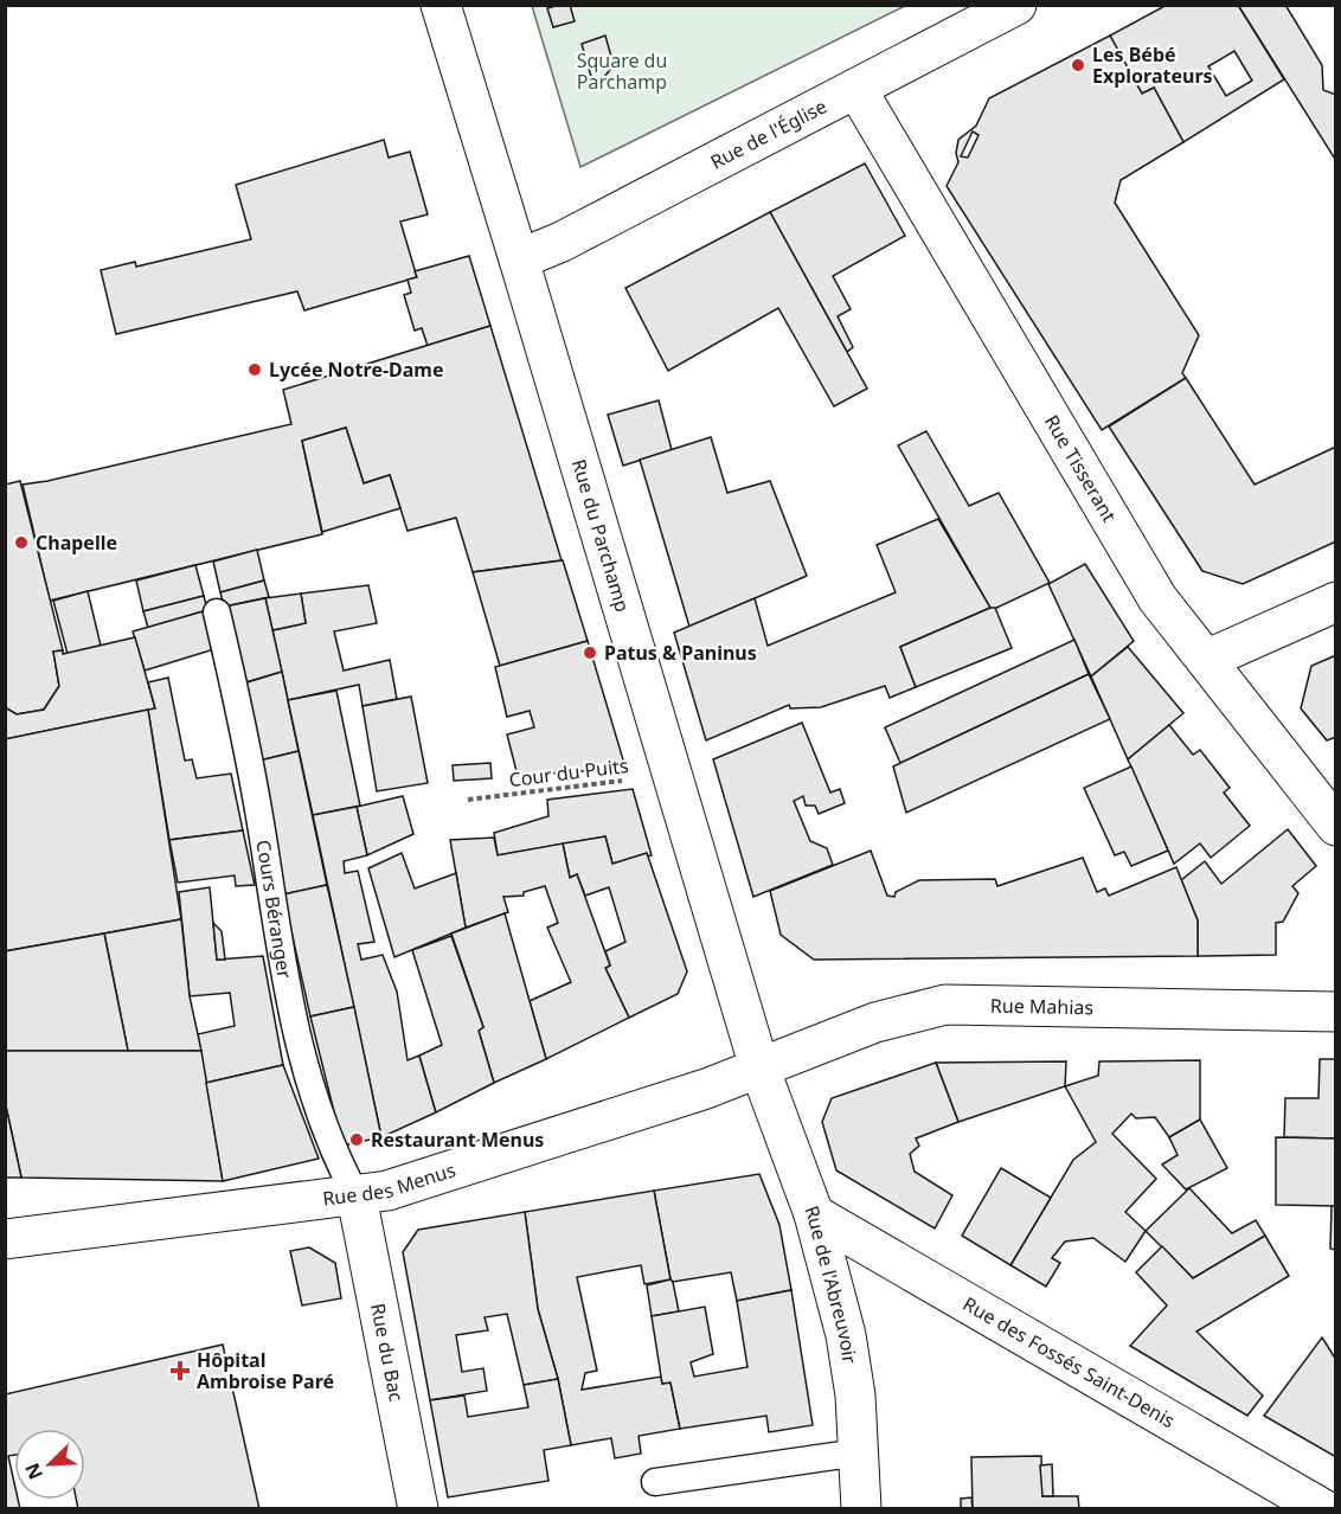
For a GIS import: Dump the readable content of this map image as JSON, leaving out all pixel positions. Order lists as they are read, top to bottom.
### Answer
{
  "streets": {
    "street": [
      "Rue de l'Église",
      "Rue Tisserant",
      "Rue du Parchamp",
      "Rue Mahias",
      "Rue des Menus",
      "Rue de l'Abreuvoir",
      "Rue du Bac",
      "Rue des Fossés Saint-Denis"
    ],
    "lane": ["Cours Béranger"],
    "path": ["Cour du Puits"]
  },
  "crossings": [
    ["Rue de l'Église", "Rue Tisserant"],
    ["Rue de l'Église", "Rue du Parchamp"],
    ["Rue du Parchamp", "Cour du Puits"],
    ["Rue du Parchamp", "Rue Mahias"],
    ["Rue du Parchamp", "Rue des Menus"],
    ["Rue du Parchamp", "Rue de l'Abreuvoir"],
    ["Cours Béranger", "Rue des Menus"],
    ["Cours Béranger", "Rue du Bac"],
    ["Rue Mahias", "Rue des Menus"],
    ["Rue Mahias", "Rue de l'Abreuvoir"],
    ["Rue des Menus", "Rue de l'Abreuvoir"],
    ["Rue des Menus", "Rue du Bac"],
    ["Rue de l'Abreuvoir", "Rue des Fossés Saint-Denis"]
  ],
  "parks": ["Square du Parchamp"],
  "places": {
    "other": [
      "Les Bébé Explorateurs",
      "Lycée Notre-Dame",
      "Chapelle",
      "Patus & Paninus",
      "Restaurant Menus"
    ],
    "health": ["Hôpital Ambroise Paré"]
  },
  "north": "bottom left"
}
